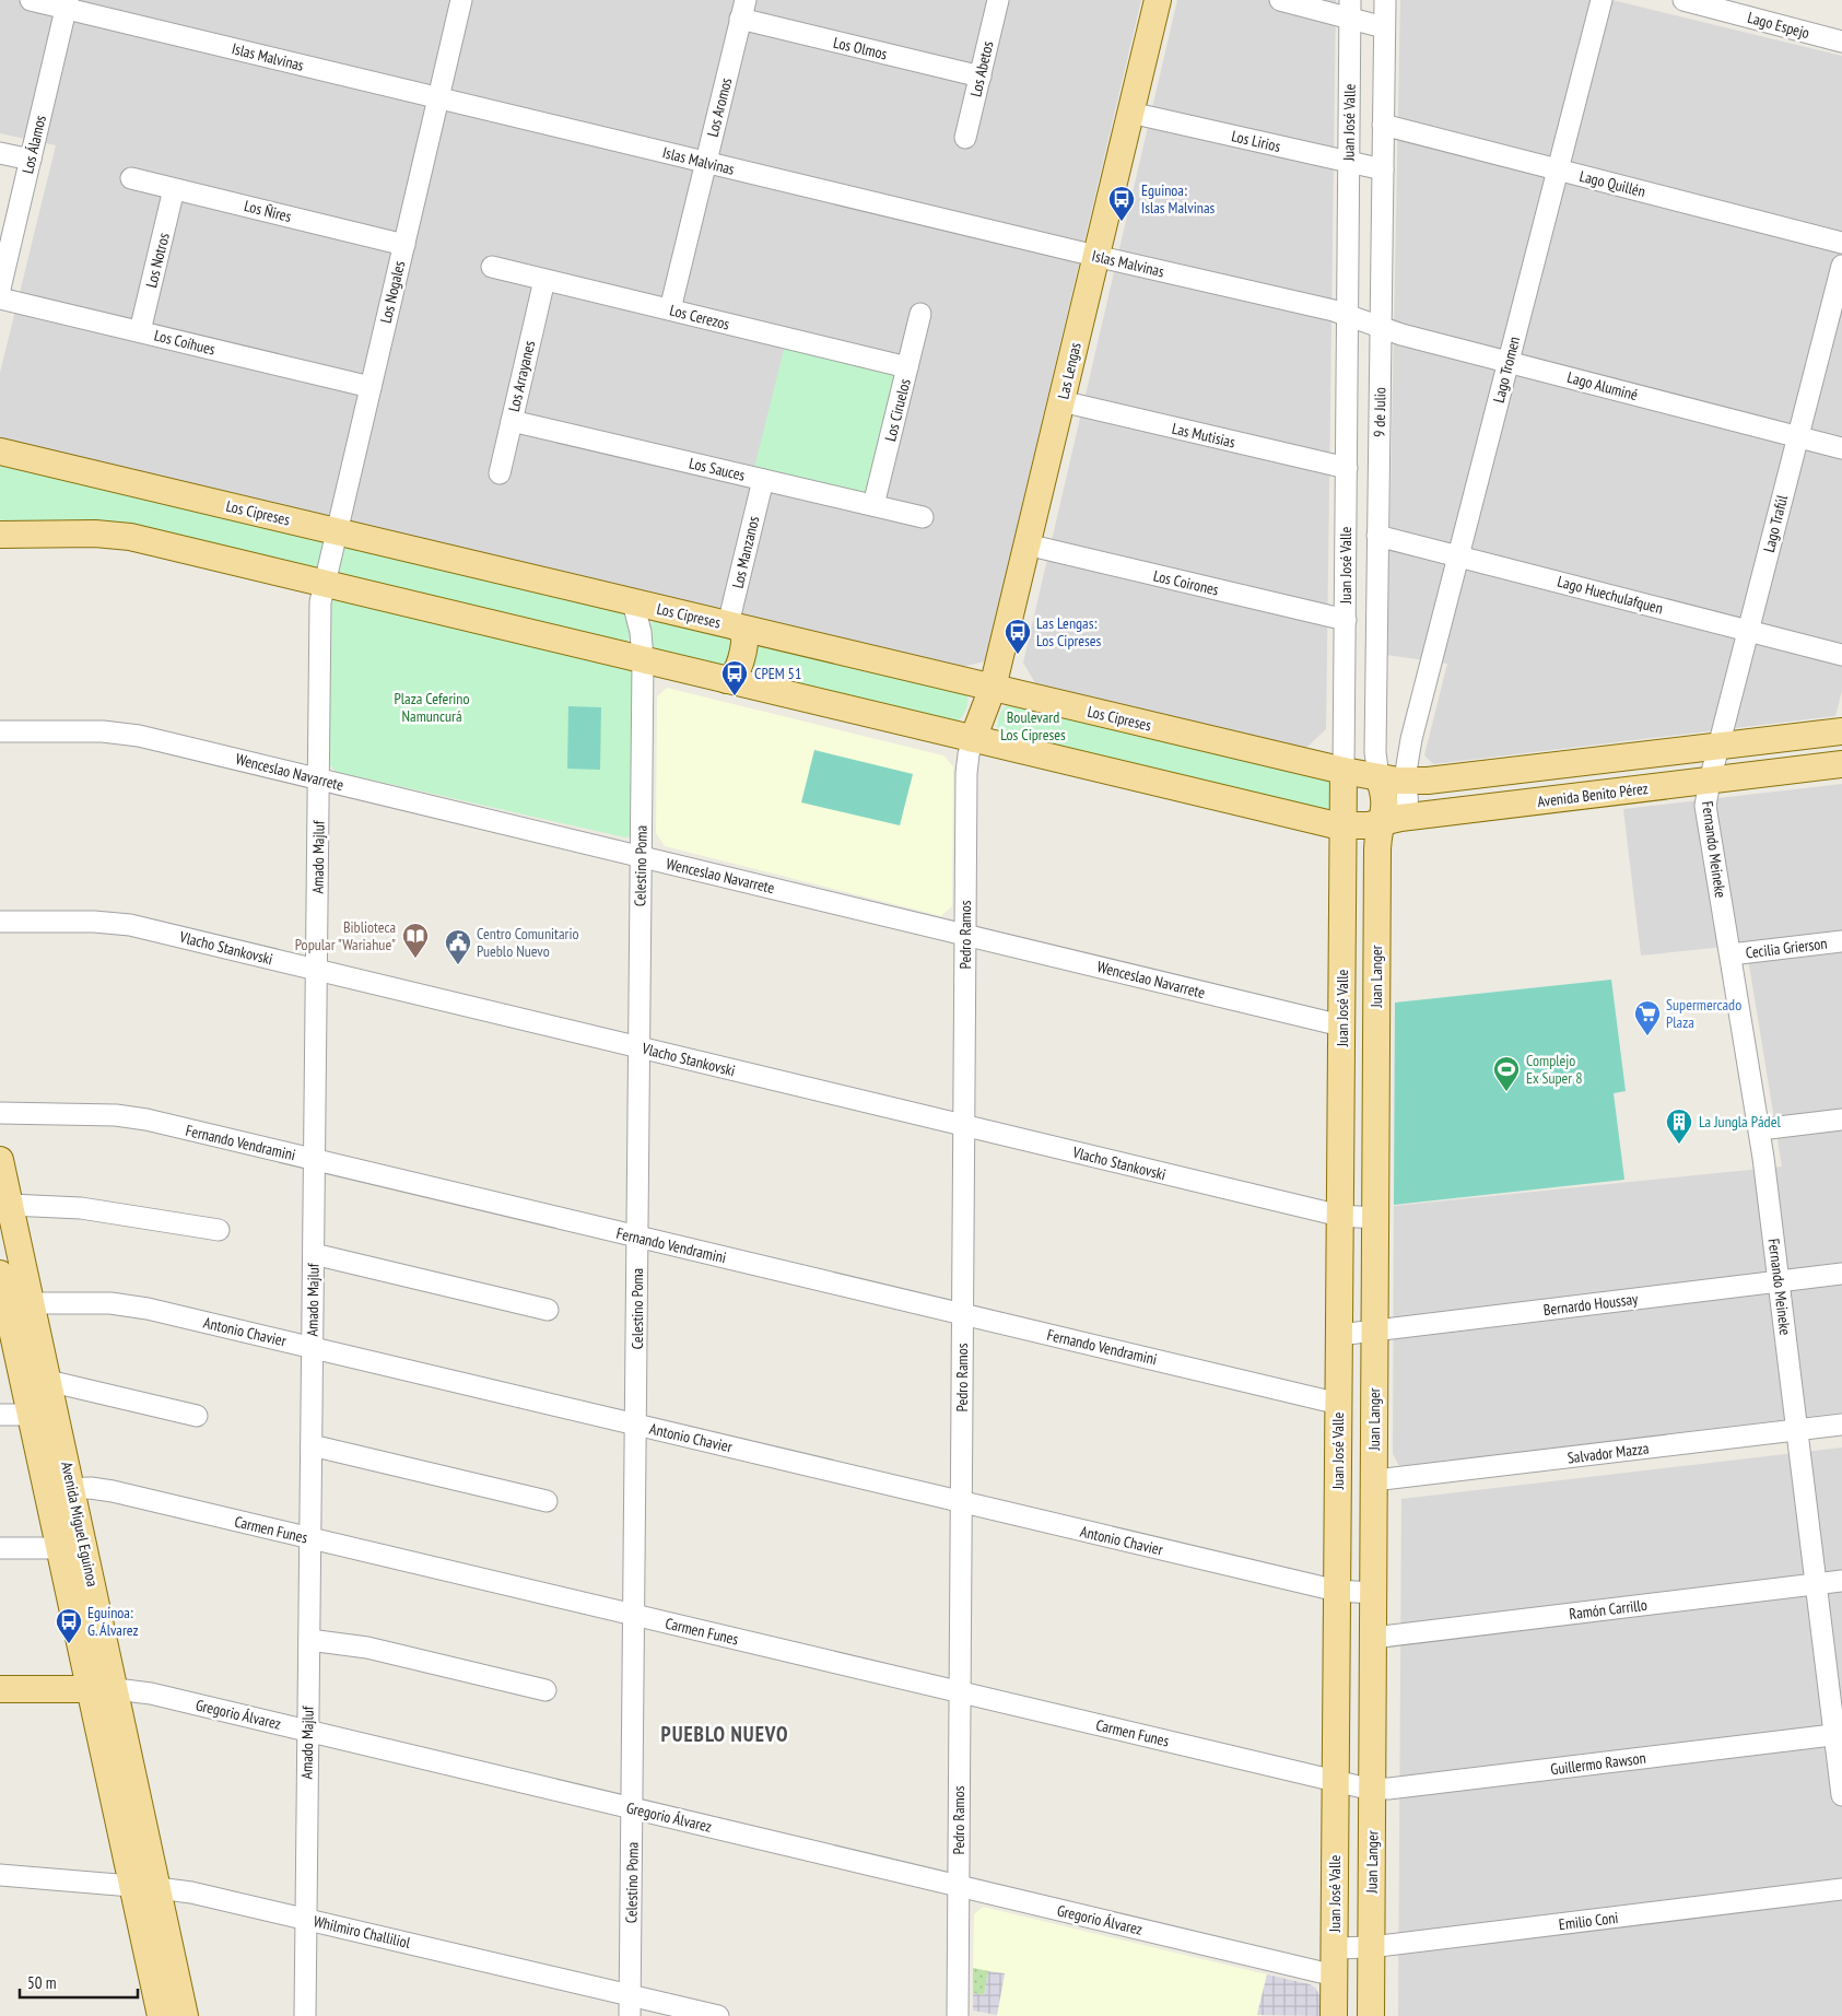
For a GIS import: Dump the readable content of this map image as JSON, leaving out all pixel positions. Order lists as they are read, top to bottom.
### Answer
{
  "streets": {
    "main road": [
      "Juan José Valle",
      "Las Lengas",
      "9 de Julio",
      "Los Cipreses",
      "Avenida Benito Pérez",
      "Juan Langer",
      "Avenida Miguel Eguinoa",
      "Gregorio Álvarez"
    ],
    "street": [
      "Lago Espejo",
      "Los Olmos",
      "Islas Malvinas",
      "Los Abetos",
      "Los Aromos",
      "Los Lirios",
      "Los Álamos",
      "Lago Quillén",
      "Los Ñires",
      "Los Notros",
      "Los Nogales",
      "Los Cerezos",
      "Los Coíhues",
      "Lago Tromen",
      "Los Arrayanes",
      "Lago Aluminé",
      "Los Ciruelos",
      "Las Mutisias",
      "Los Sauces",
      "Lago Trafúl",
      "Los Manzanos",
      "Los Coirones",
      "Lago Huechulafquen",
      "Wenceslao Navarrete",
      "Fernando Meineke",
      "Amado Majluf",
      "Celestino Poma",
      "Pedro Ramos",
      "Vlacho Stankovski",
      "Cecilia Grierson",
      "Fernando Vendramini",
      "Bernardo Houssay",
      "Antonio Chavier",
      "Salvador Mazza",
      "Carmen Funes",
      "Ramón Carrillo",
      "Guillermo Rawson",
      "Emilio Coni",
      "Whilmiro Challiliol"
    ]
  },
  "crossings": [
    ["Los Olmos", "Los Abetos"],
    ["Los Olmos", "Los Aromos"],
    ["Islas Malvinas", "Los Aromos"],
    ["Islas Malvinas", "Juan José Valle"],
    ["Islas Malvinas", "Los Álamos"],
    ["Islas Malvinas", "Los Nogales"],
    ["Islas Malvinas", "Las Lengas"],
    ["Islas Malvinas", "Lago Aluminé"],
    ["Islas Malvinas", "9 de Julio"],
    ["Los Aromos", "Los Cerezos"],
    ["Juan José Valle", "Los Lirios"],
    ["Juan José Valle", "Lago Aluminé"],
    ["Juan José Valle", "9 de Julio"],
    ["Juan José Valle", "Las Mutisias"],
    ["Juan José Valle", "Los Cipreses"],
    ["Juan José Valle", "Los Coirones"],
    ["Juan José Valle", "Wenceslao Navarrete"],
    ["Juan José Valle", "Avenida Benito Pérez"],
    ["Juan José Valle", "Vlacho Stankovski"],
    ["Juan José Valle", "Juan Langer"],
    ["Juan José Valle", "Fernando Vendramini"],
    ["Juan José Valle", "Bernardo Houssay"],
    ["Juan José Valle", "Antonio Chavier"],
    ["Juan José Valle", "Carmen Funes"],
    ["Juan José Valle", "Gregorio Álvarez"],
    ["Juan José Valle", "Guillermo Rawson"],
    ["Juan José Valle", "Emilio Coni"],
    ["Los Lirios", "Las Lengas"],
    ["Los Lirios", "9 de Julio"],
    ["Lago Quillén", "Lago Tromen"],
    ["Lago Quillén", "9 de Julio"],
    ["Los Ñires", "Los Notros"],
    ["Los Ñires", "Los Nogales"],
    ["Los Notros", "Los Coíhues"],
    ["Los Nogales", "Los Coíhues"],
    ["Los Nogales", "Los Cipreses"],
    ["Los Nogales", "Amado Majluf"],
    ["Los Cerezos", "Los Arrayanes"],
    ["Los Cerezos", "Los Ciruelos"],
    ["Lago Tromen", "Lago Aluminé"],
    ["Lago Tromen", "Lago Huechulafquen"],
    ["Lago Tromen", "Avenida Benito Pérez"],
    ["Las Lengas", "Las Mutisias"],
    ["Las Lengas", "Los Cipreses"],
    ["Las Lengas", "Los Coirones"],
    ["Las Lengas", "Pedro Ramos"],
    ["Los Arrayanes", "Los Sauces"],
    ["Lago Aluminé", "9 de Julio"],
    ["Lago Aluminé", "Lago Trafúl"],
    ["Los Ciruelos", "Los Sauces"],
    ["9 de Julio", "Los Cipreses"],
    ["9 de Julio", "Lago Huechulafquen"],
    ["9 de Julio", "Avenida Benito Pérez"],
    ["9 de Julio", "Juan Langer"],
    ["Los Sauces", "Los Manzanos"],
    ["Los Cipreses", "Los Manzanos"],
    ["Los Cipreses", "Celestino Poma"],
    ["Lago Trafúl", "Lago Huechulafquen"],
    ["Lago Trafúl", "Avenida Benito Pérez"],
    ["Lago Trafúl", "Fernando Meineke"],
    ["Wenceslao Navarrete", "Amado Majluf"],
    ["Wenceslao Navarrete", "Celestino Poma"],
    ["Wenceslao Navarrete", "Pedro Ramos"],
    ["Avenida Benito Pérez", "Fernando Meineke"],
    ["Avenida Benito Pérez", "Juan Langer"],
    ["Fernando Meineke", "Cecilia Grierson"],
    ["Fernando Meineke", "Bernardo Houssay"],
    ["Fernando Meineke", "Salvador Mazza"],
    ["Fernando Meineke", "Ramón Carrillo"],
    ["Fernando Meineke", "Guillermo Rawson"],
    ["Amado Majluf", "Vlacho Stankovski"],
    ["Amado Majluf", "Fernando Vendramini"],
    ["Amado Majluf", "Antonio Chavier"],
    ["Amado Majluf", "Carmen Funes"],
    ["Amado Majluf", "Gregorio Álvarez"],
    ["Amado Majluf", "Whilmiro Challiliol"],
    ["Celestino Poma", "Vlacho Stankovski"],
    ["Celestino Poma", "Fernando Vendramini"],
    ["Celestino Poma", "Antonio Chavier"],
    ["Celestino Poma", "Carmen Funes"],
    ["Celestino Poma", "Gregorio Álvarez"],
    ["Celestino Poma", "Whilmiro Challiliol"],
    ["Pedro Ramos", "Vlacho Stankovski"],
    ["Pedro Ramos", "Fernando Vendramini"],
    ["Pedro Ramos", "Antonio Chavier"],
    ["Pedro Ramos", "Carmen Funes"],
    ["Pedro Ramos", "Gregorio Álvarez"],
    ["Vlacho Stankovski", "Juan Langer"],
    ["Juan Langer", "Bernardo Houssay"],
    ["Juan Langer", "Antonio Chavier"],
    ["Juan Langer", "Salvador Mazza"],
    ["Juan Langer", "Carmen Funes"],
    ["Juan Langer", "Ramón Carrillo"],
    ["Juan Langer", "Guillermo Rawson"],
    ["Juan Langer", "Emilio Coni"],
    ["Antonio Chavier", "Avenida Miguel Eguinoa"],
    ["Avenida Miguel Eguinoa", "Carmen Funes"],
    ["Avenida Miguel Eguinoa", "Gregorio Álvarez"],
    ["Avenida Miguel Eguinoa", "Whilmiro Challiliol"],
    ["Carmen Funes", "Guillermo Rawson"]
  ],
  "districts": ["PUEBLO NUEVO"],
  "parks": ["Plaza Ceferino Namuncurá", "Boulevard Los Cipreses"],
  "places": {
    "bus stop": [
      "Eguinoa: Islas Malvinas",
      "Las Lengas: Los Cipreses",
      "CPEM 51",
      "Eguinoa: G. Álvarez"
    ],
    "library": ["Biblioteca Popular \"Wariahue\""],
    "public building": ["Centro Comunitario Pueblo Nuevo"],
    "supermarket": ["Supermercado Plaza"],
    "sports": ["Complejo Ex Super 8"],
    "building": ["La Jungla Pádel"]
  },
  "scale_bar": "50 m"
}
